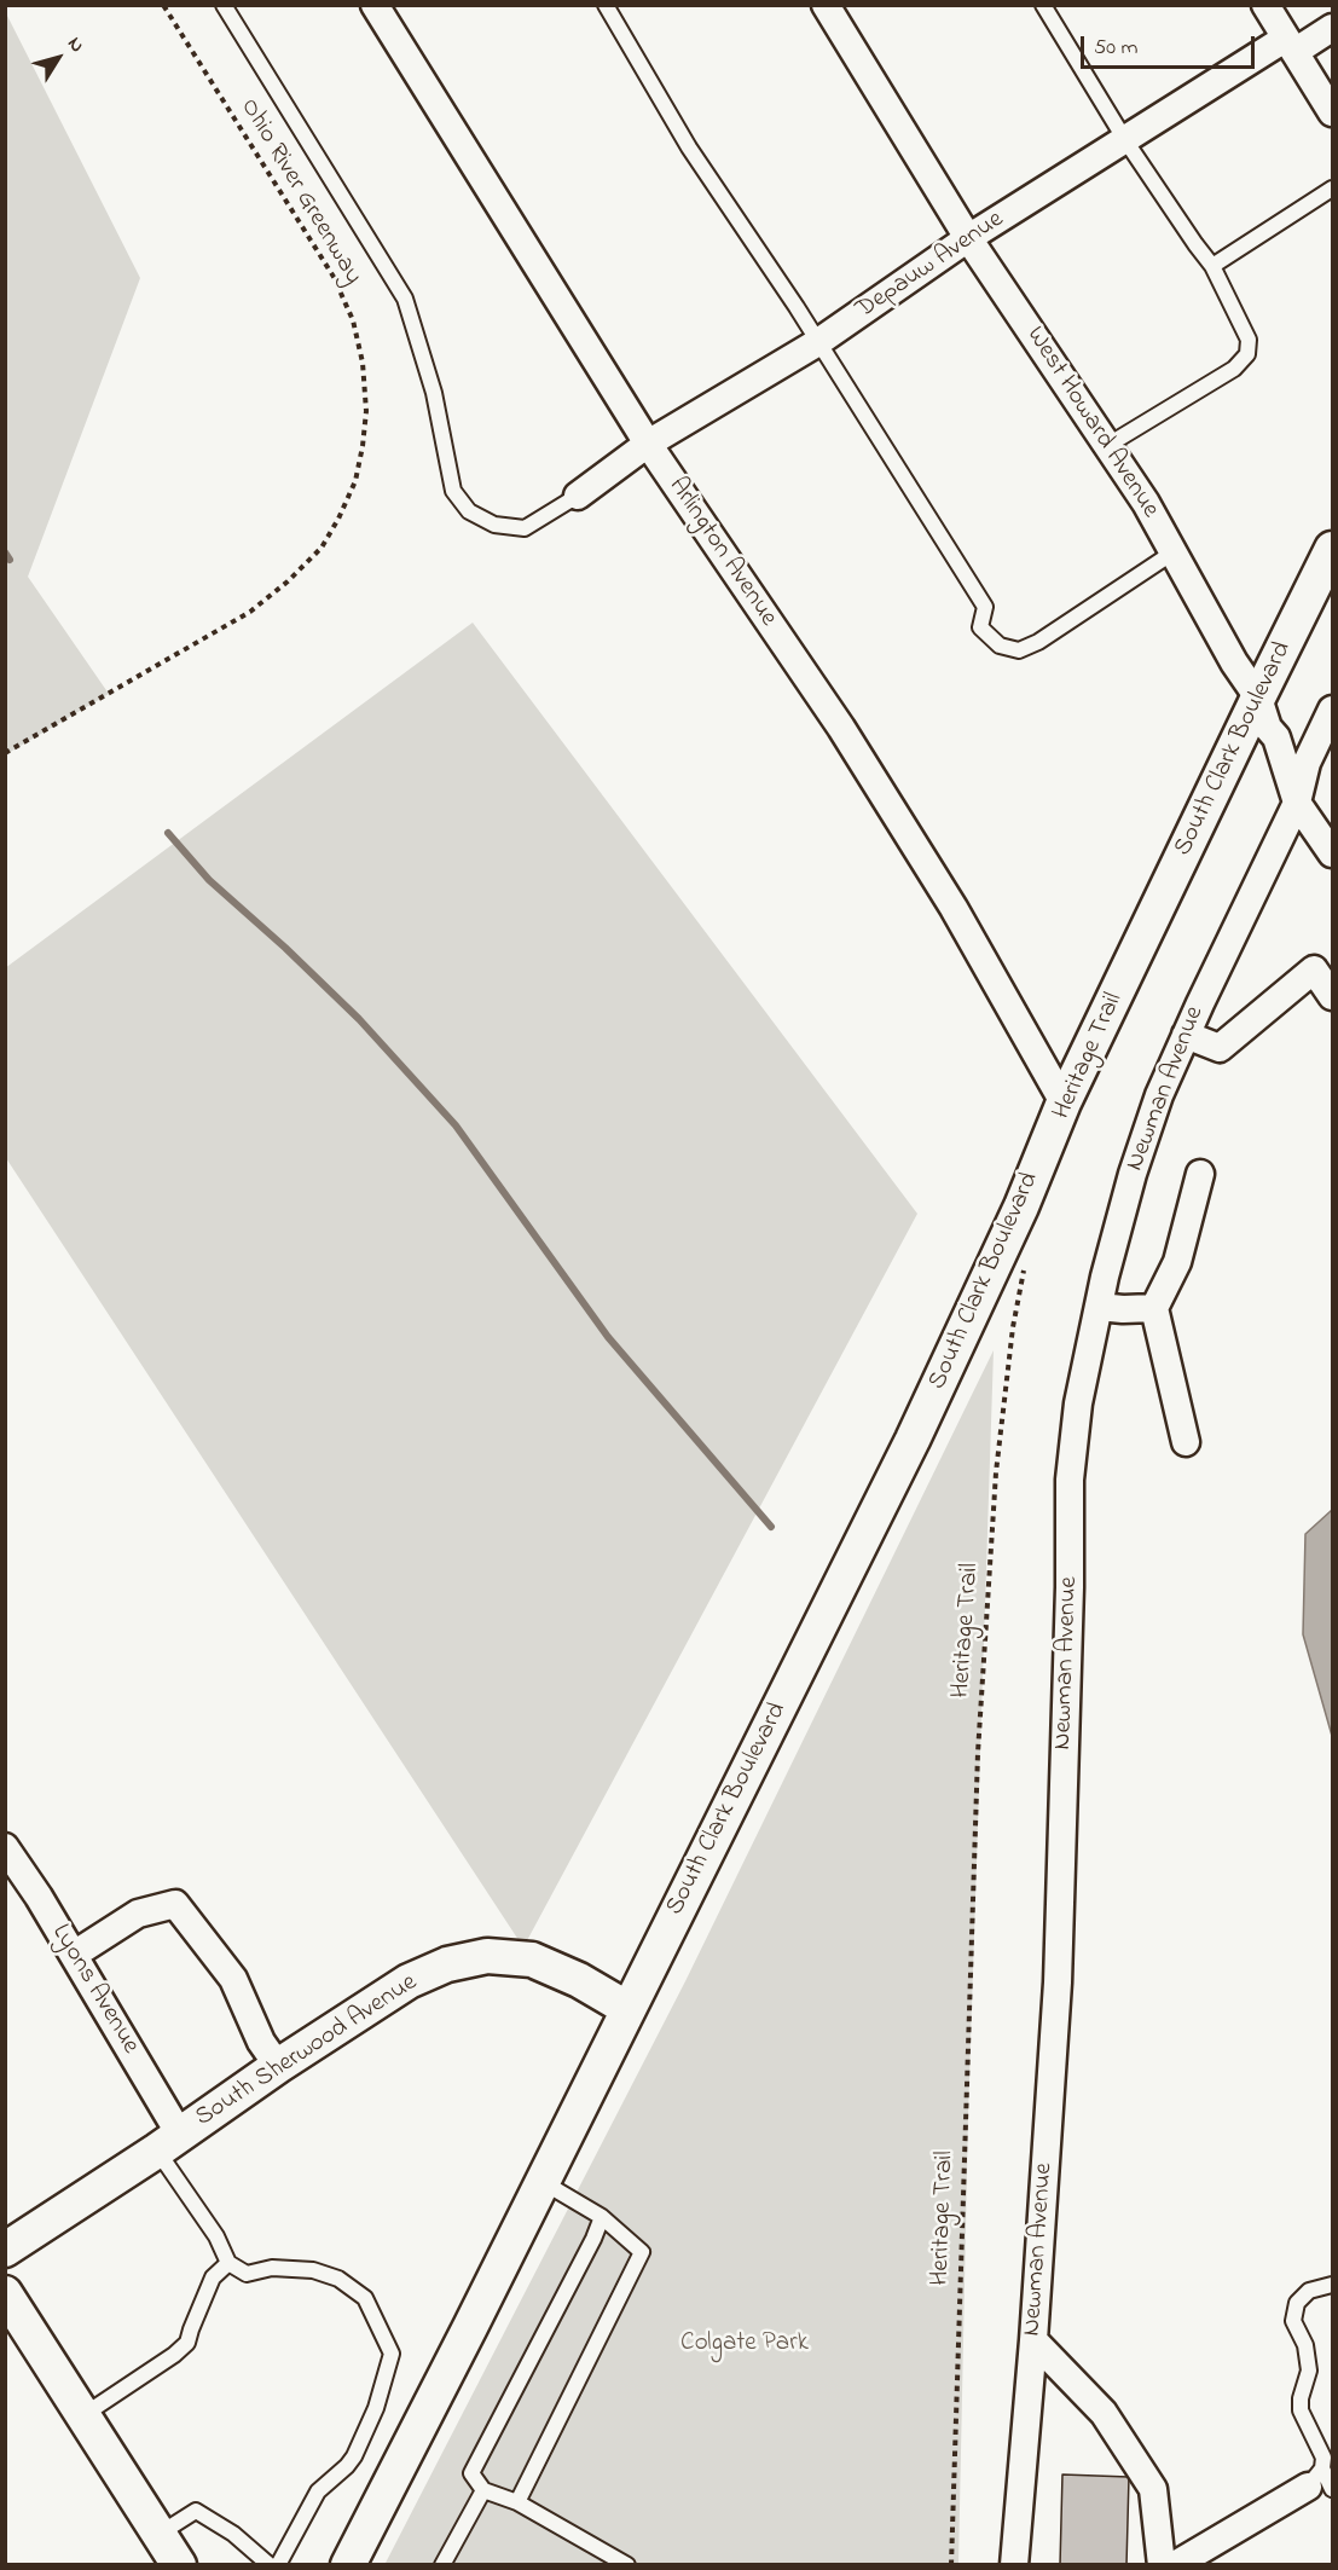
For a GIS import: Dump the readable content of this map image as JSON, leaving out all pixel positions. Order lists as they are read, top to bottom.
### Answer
{
  "streets": {
    "street": [
      "Depauw Avenue",
      "West Howard Avenue",
      "Arlington Avenue",
      "South Clark Boulevard",
      "Newman Avenue",
      "Lyons Avenue",
      "South Sherwood Avenue"
    ],
    "path": ["Ohio River Greenway", "Heritage Trail"]
  },
  "crossings": [
    ["Depauw Avenue", "West Howard Avenue"],
    ["Depauw Avenue", "Arlington Avenue"],
    ["West Howard Avenue", "South Clark Boulevard"],
    ["West Howard Avenue", "Newman Avenue"],
    ["Arlington Avenue", "South Clark Boulevard"],
    ["South Clark Boulevard", "South Sherwood Avenue"],
    ["Lyons Avenue", "South Sherwood Avenue"]
  ],
  "parks": ["Colgate Park"],
  "scale_bar": "50 m",
  "north": "top right"
}
